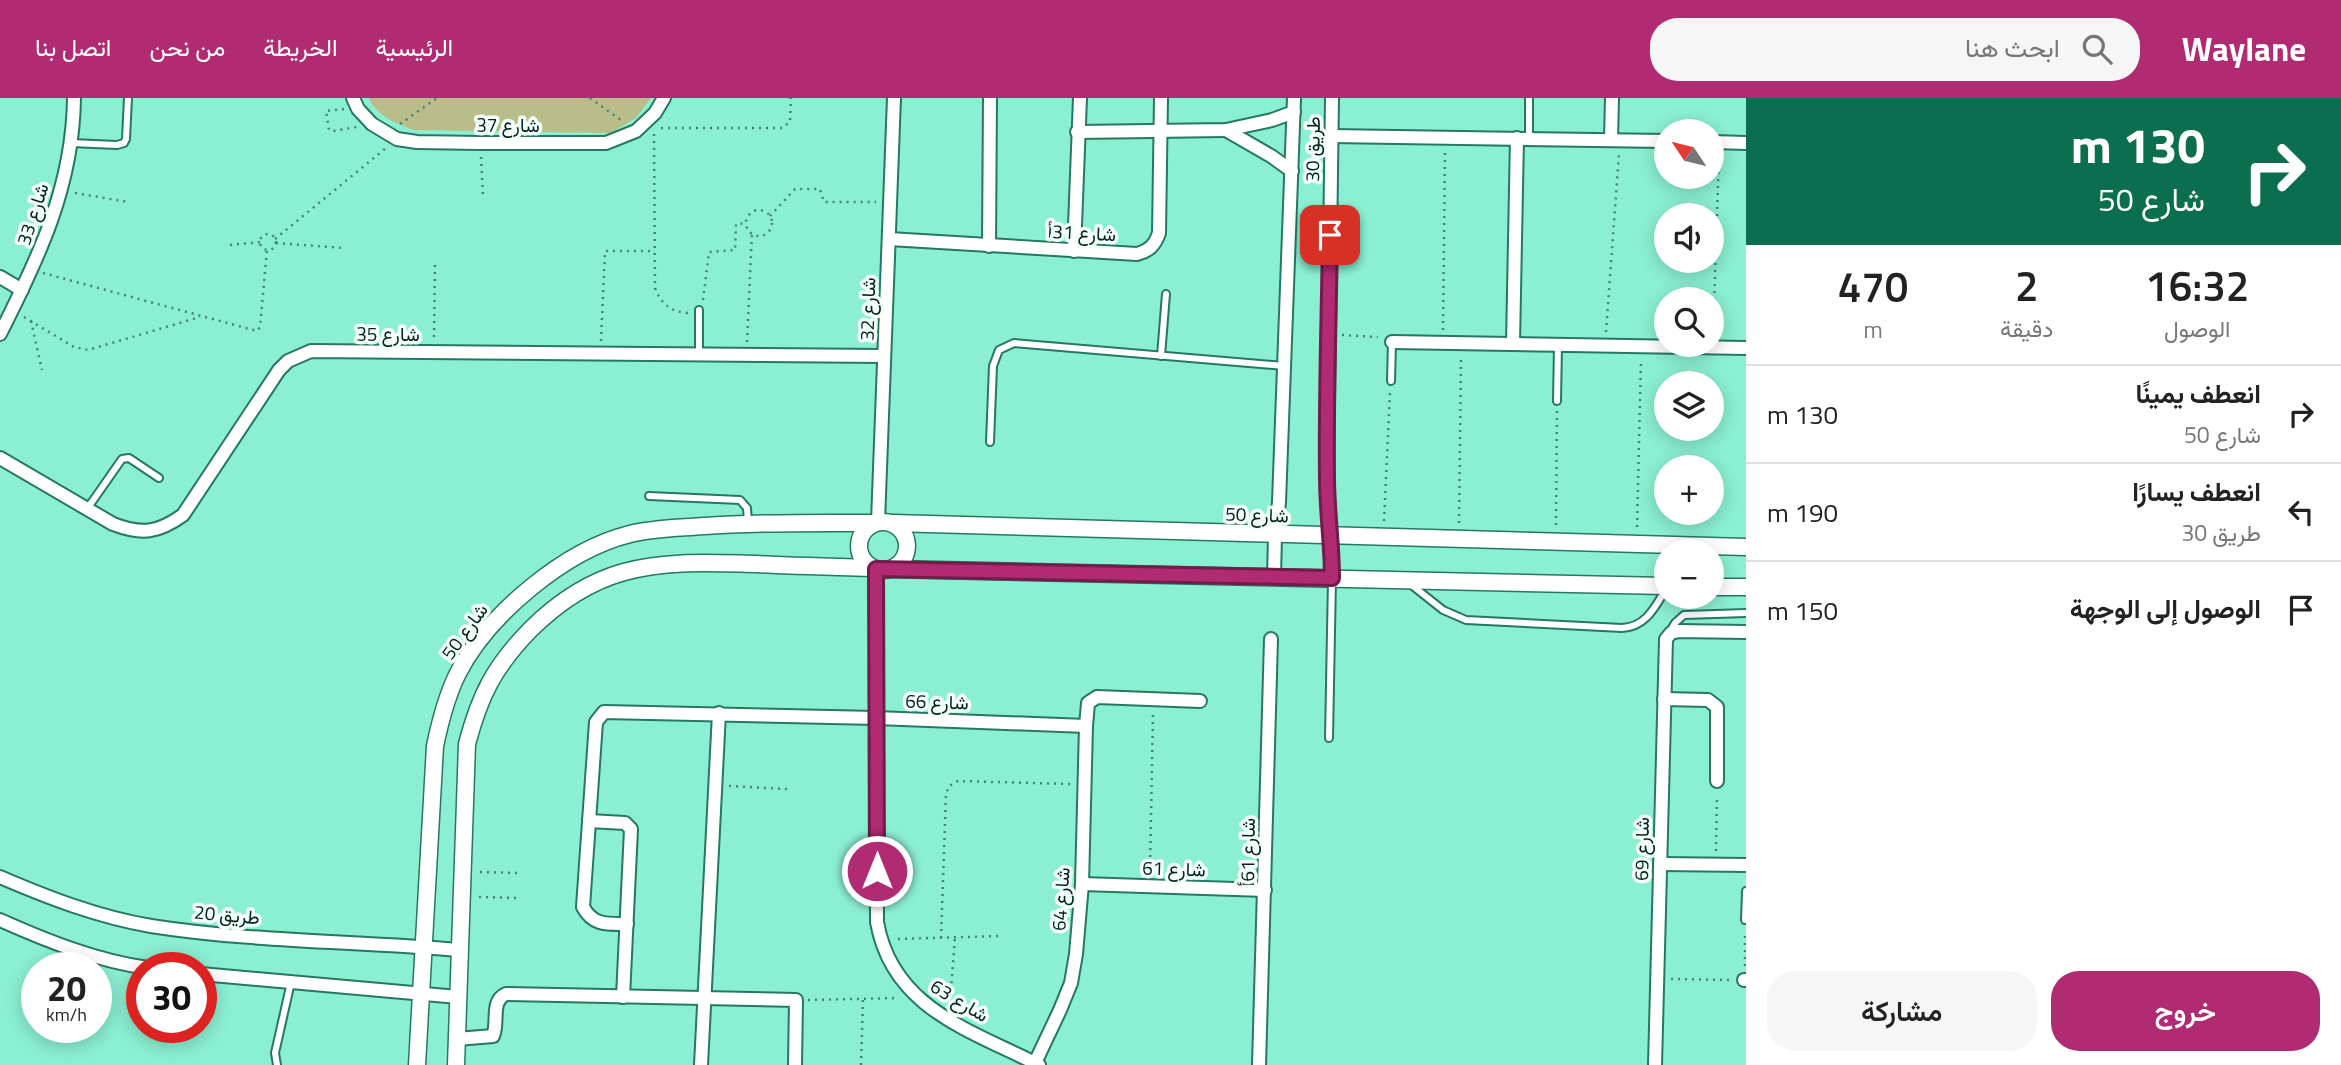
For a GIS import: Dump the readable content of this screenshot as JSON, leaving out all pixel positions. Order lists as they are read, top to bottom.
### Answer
{
  "streets": {
    "street": [
      "شارع 37",
      "طريق 30",
      "شارع 33",
      "شارع 31أ",
      "شارع 32",
      "شارع 35",
      "شارع 50",
      "شارع 66",
      "شارع 69",
      "شارع 61أ",
      "شارع 61",
      "شارع 64",
      "طريق 20",
      "شارع 63"
    ]
  },
  "crossings": [
    ["طريق 30", "شارع 50"],
    ["شارع 31أ", "شارع 32"],
    ["شارع 32", "شارع 35"],
    ["شارع 32", "شارع 50"],
    ["شارع 32", "شارع 63"],
    ["شارع 50", "طريق 20"],
    ["شارع 50", "شارع 63"],
    ["شارع 66", "شارع 64"],
    ["شارع 66", "شارع 63"],
    ["شارع 61أ", "شارع 61"],
    ["شارع 61", "شارع 64"],
    ["شارع 64", "شارع 63"]
  ],
  "north": "top left",
  "page": {
    "header": "Waylane",
    "search": "ابحث هنا",
    "nav": [
      "الرئيسية",
      "الخريطة",
      "من نحن",
      "اتصل بنا"
    ],
    "turn": ["130 m", "شارع 50"],
    "map_buttons": ["+", "−"],
    "eta": [
      "16:32",
      "الوصول",
      "2",
      "دقيقة",
      "470",
      "m"
    ],
    "list": [
      {
        "name": "انعطف يمينًا",
        "note": "شارع 50",
        "value": "130 m"
      },
      {
        "name": "انعطف يسارًا",
        "note": "طريق 30",
        "value": "190 m"
      },
      {
        "name": "الوصول إلى الوجهة",
        "value": "150 m"
      }
    ],
    "speed": "20 km/h",
    "limit": "30",
    "buttons": ["خروج", "مشاركة"]
  }
}
